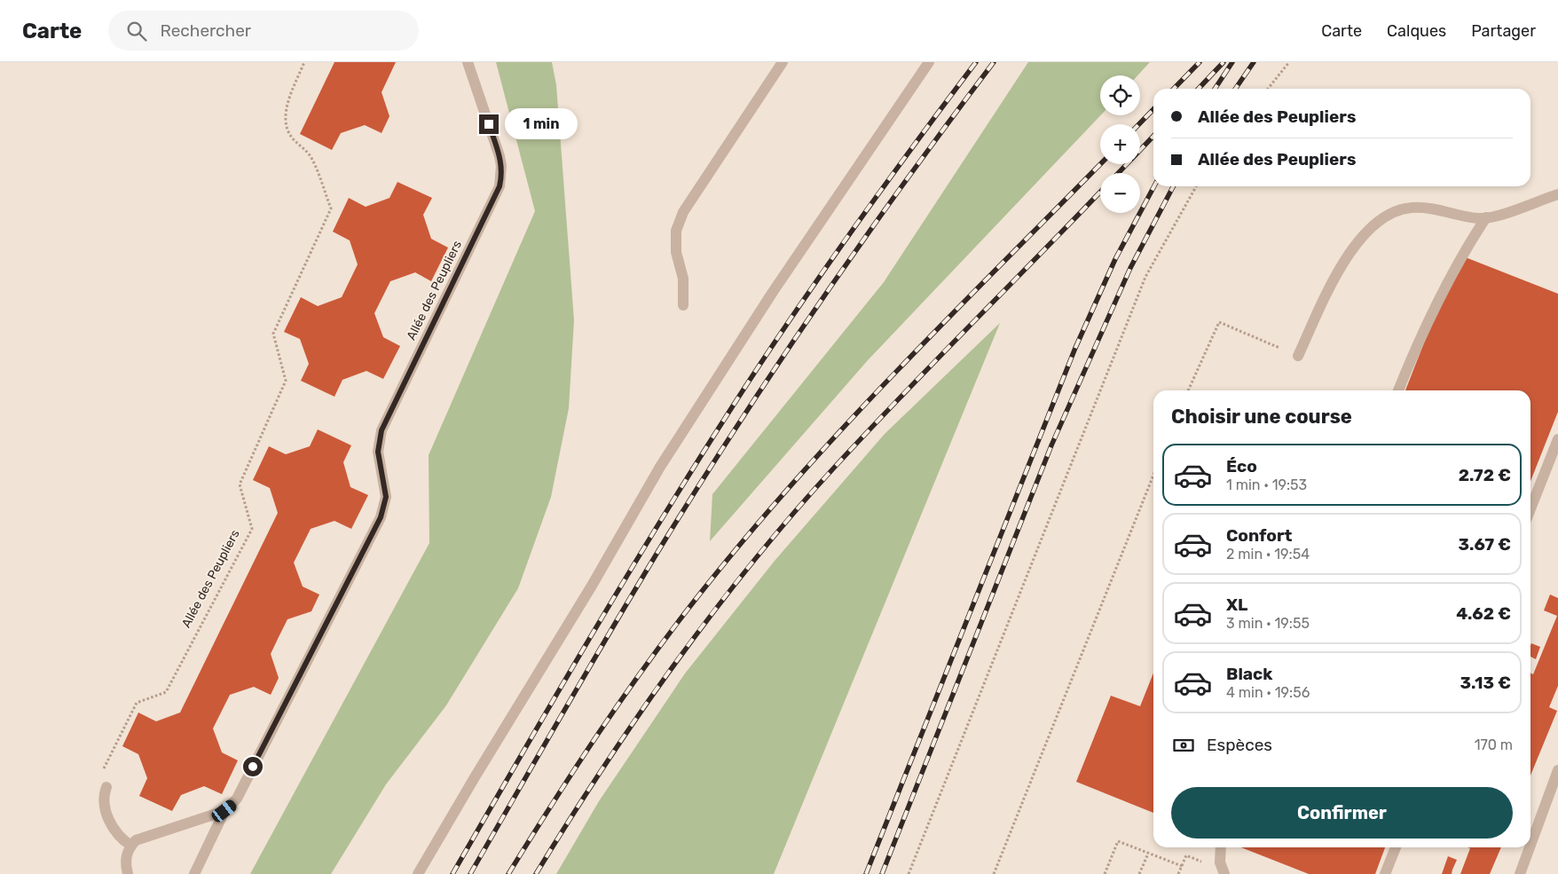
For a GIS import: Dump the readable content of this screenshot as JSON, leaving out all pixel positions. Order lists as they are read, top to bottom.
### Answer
{
  "streets": {
    "street": ["Allée des Peupliers"]
  },
  "page": {
    "header": "Carte",
    "search": "Rechercher",
    "nav": ["Carte", "Calques", "Partager"],
    "map_buttons": ["+", "−"],
    "banner": ["Allée des Peupliers", "Allée des Peupliers"],
    "bubble": "1 min",
    "heading": "Choisir une course",
    "list": [
      {
        "name": "Éco",
        "note": "1 min · 19:53",
        "value": "2.72 €"
      },
      {
        "name": "Confort",
        "note": "2 min · 19:54",
        "value": "3.67 €"
      },
      {
        "name": "XL",
        "note": "3 min · 19:55",
        "value": "4.62 €"
      },
      {
        "name": "Black",
        "note": "4 min · 19:56",
        "value": "3.13 €"
      }
    ],
    "pay": ["Espèces", "170 m"],
    "buttons": "Confirmer"
  }
}
